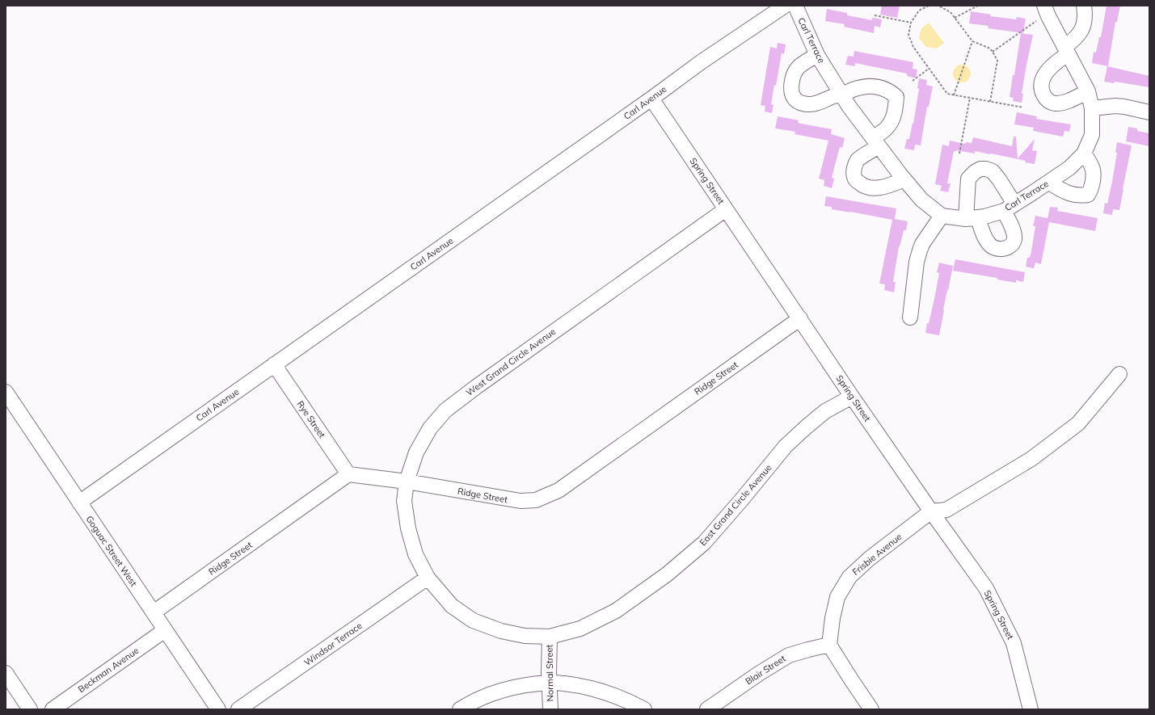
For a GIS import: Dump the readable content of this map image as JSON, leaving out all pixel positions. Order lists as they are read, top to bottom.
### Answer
{
  "streets": {
    "street": [
      "Carl Terrace",
      "Carl Avenue",
      "Spring Street",
      "West Grand Circle Avenue",
      "Ridge Street",
      "Rye Street",
      "East Grand Circle Avenue",
      "Goguac Street West",
      "Frisbie Avenue",
      "Windsor Terrace",
      "Beckman Avenue",
      "Blair Street",
      "Normal Street"
    ]
  },
  "crossings": [
    ["Carl Avenue", "Spring Street"],
    ["Carl Avenue", "Rye Street"],
    ["Carl Avenue", "Goguac Street West"],
    ["Spring Street", "West Grand Circle Avenue"],
    ["Spring Street", "Ridge Street"],
    ["Spring Street", "East Grand Circle Avenue"],
    ["Spring Street", "Frisbie Avenue"],
    ["West Grand Circle Avenue", "Ridge Street"],
    ["West Grand Circle Avenue", "East Grand Circle Avenue"],
    ["West Grand Circle Avenue", "Windsor Terrace"],
    ["Ridge Street", "Rye Street"],
    ["Ridge Street", "Goguac Street West"],
    ["East Grand Circle Avenue", "Windsor Terrace"],
    ["East Grand Circle Avenue", "Normal Street"],
    ["Goguac Street West", "Beckman Avenue"],
    ["Frisbie Avenue", "Blair Street"]
  ]
}
